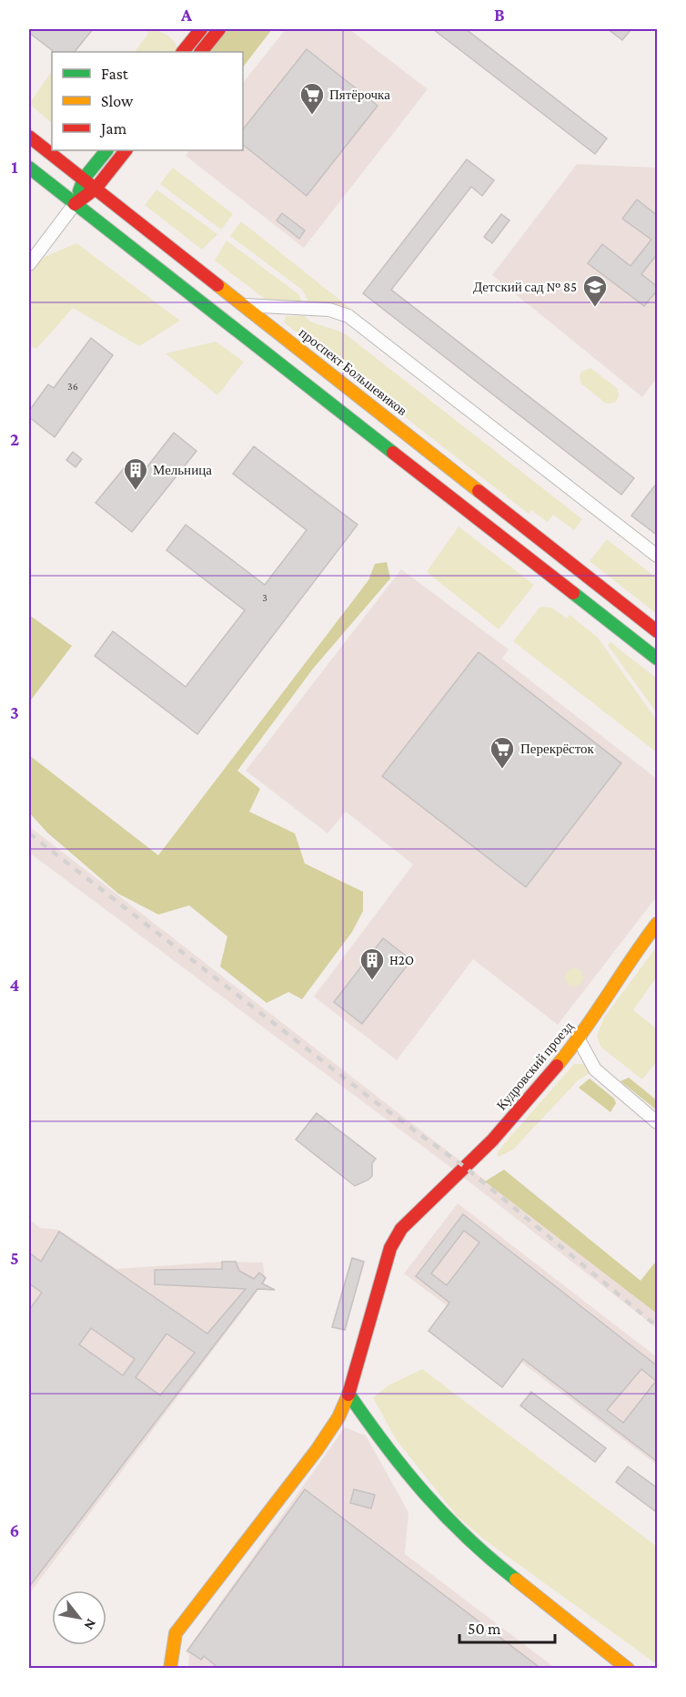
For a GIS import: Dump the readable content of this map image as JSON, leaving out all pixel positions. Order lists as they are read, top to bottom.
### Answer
{
  "streets": {
    "main road": ["проспект Большевиков", "Кудровский проезд"]
  },
  "places": {
    "supermarket": ["Пятёрочка", "Перекрёсток"],
    "school or university": ["Детский сад № 85"],
    "building": ["Мельница", "H2O"]
  },
  "house_numbers": ["36", "3"],
  "legend": ["Fast", "Slow", "Jam"],
  "scale_bar": "50 m",
  "north": "bottom right",
  "grid": {
    "columns": ["A", "B"],
    "rows": [
      "1",
      "2",
      "3",
      "4",
      "5",
      "6"
    ]
  }
}
